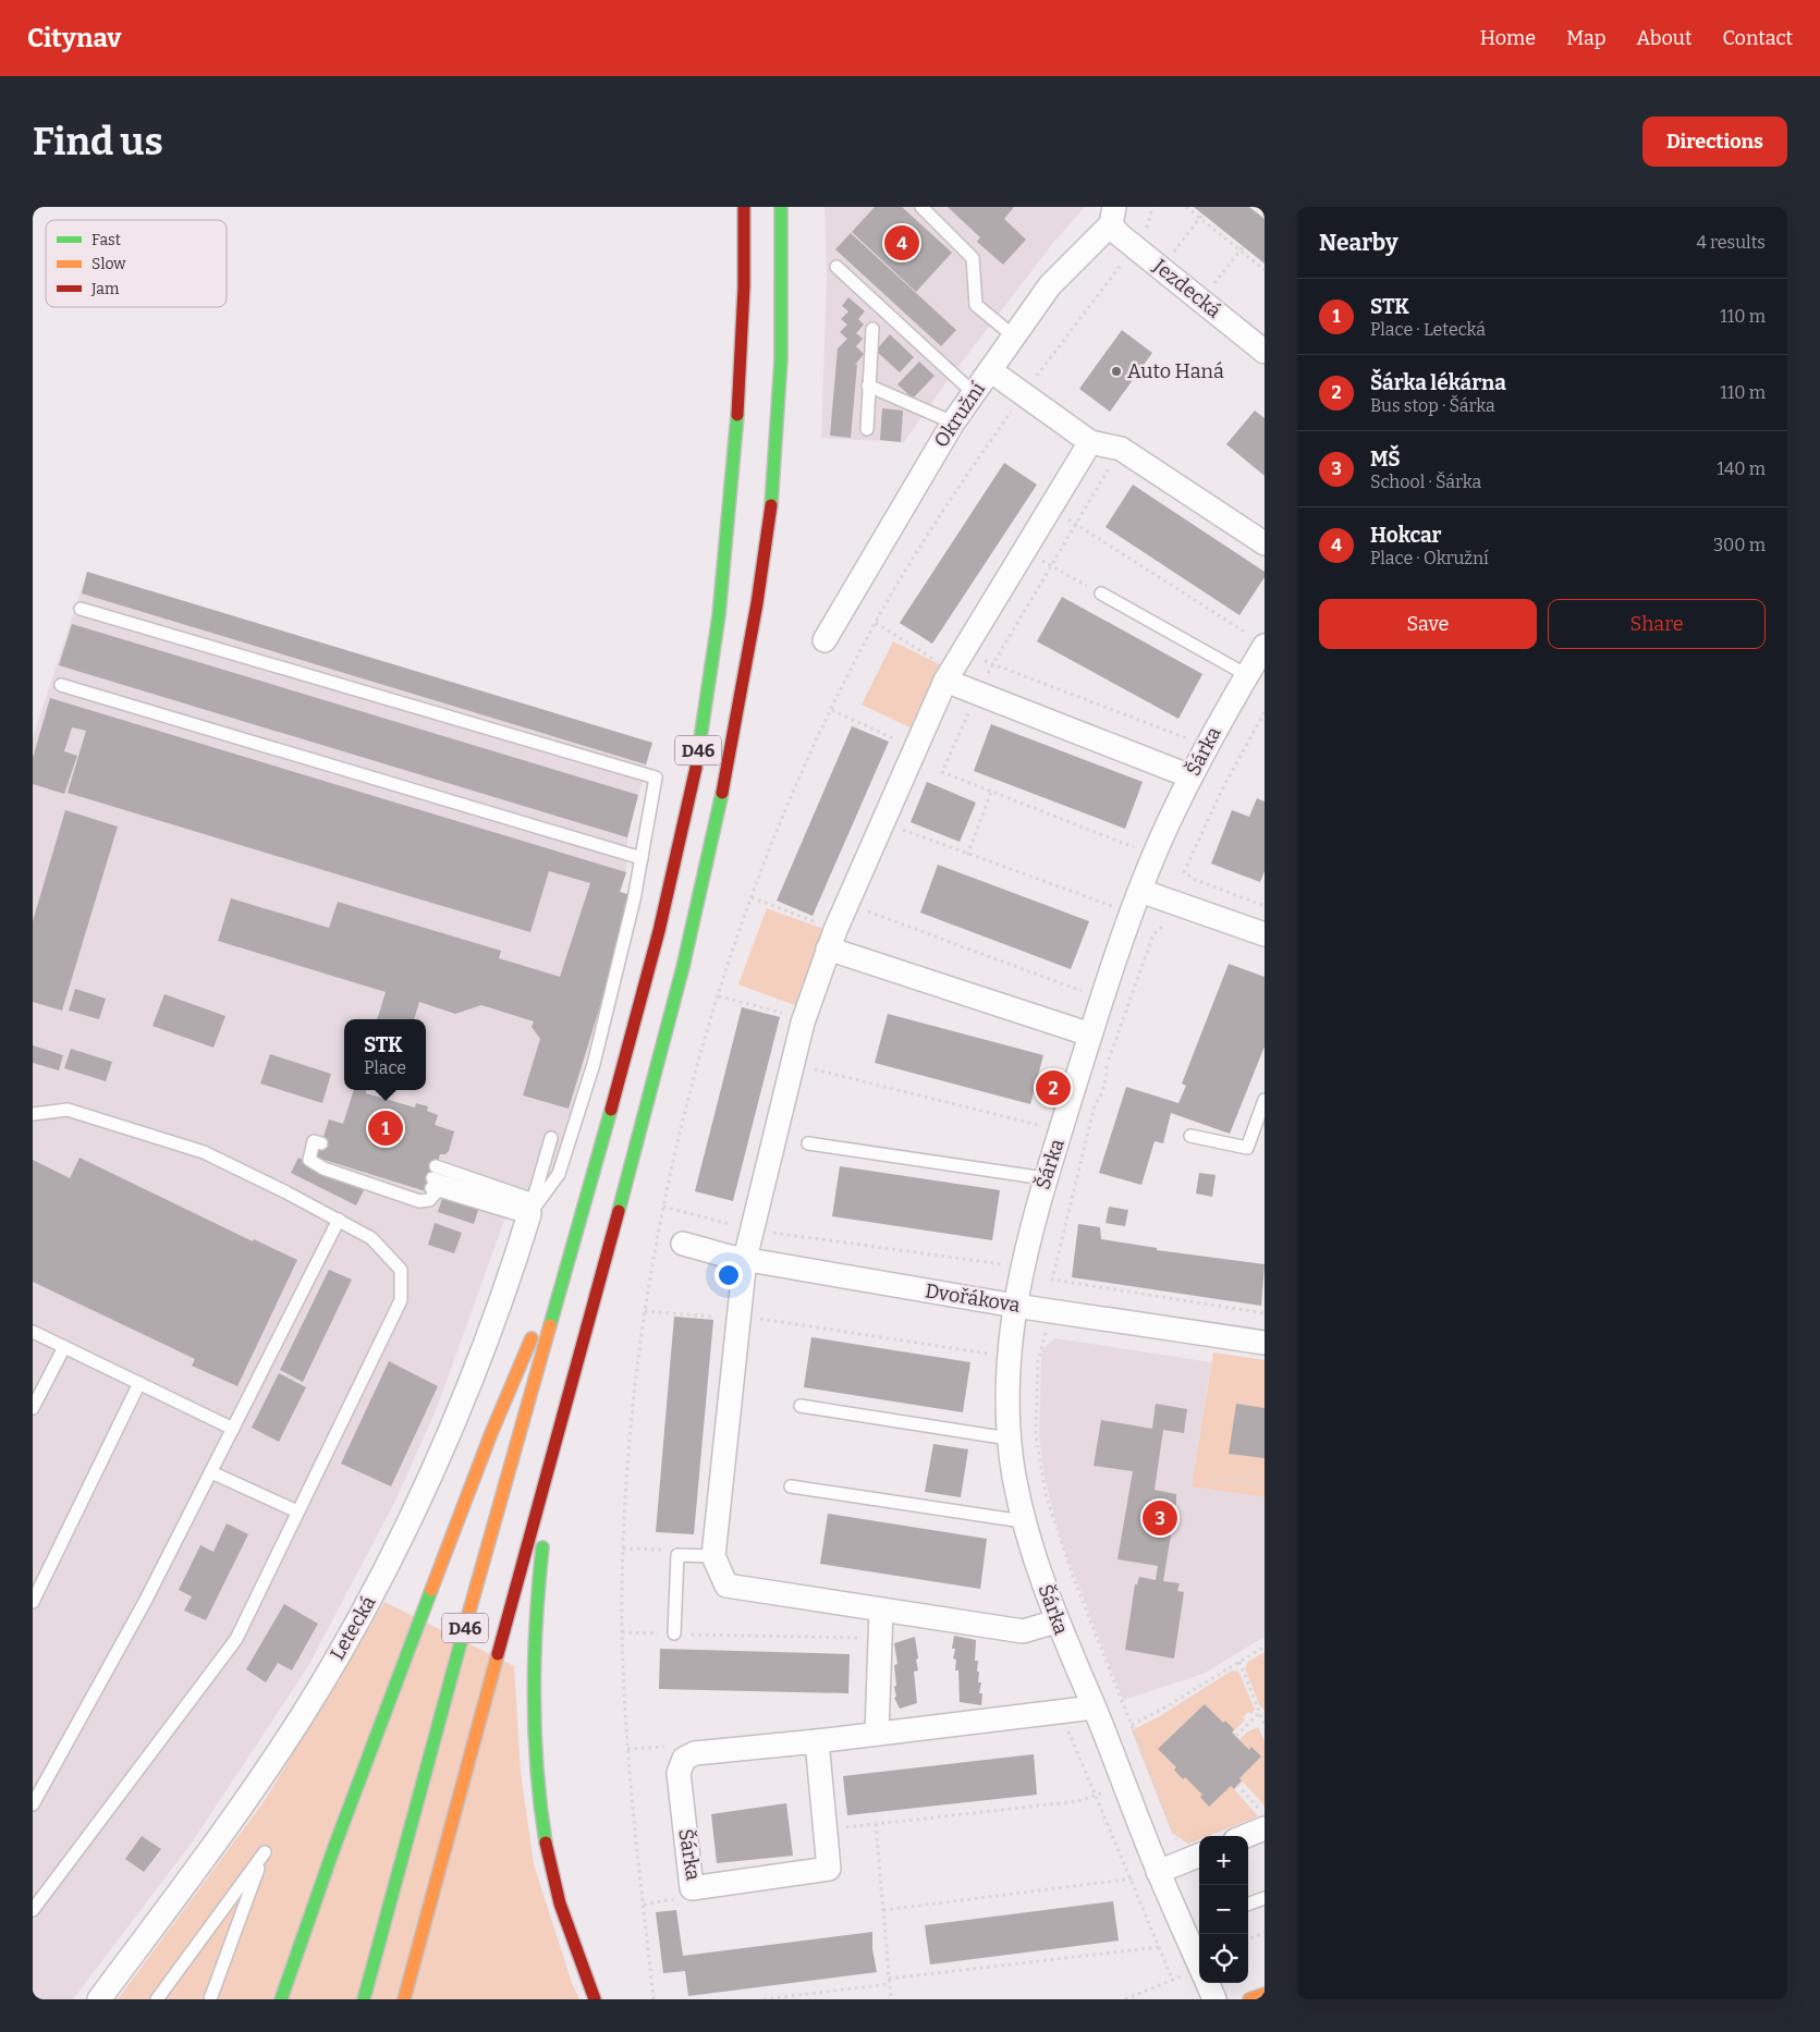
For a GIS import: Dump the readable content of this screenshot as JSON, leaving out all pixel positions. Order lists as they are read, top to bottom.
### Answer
{
  "streets": {
    "main road": ["D46"],
    "street": [
      "Jezdecká",
      "Okružní",
      "Šárka",
      "Dvořákova",
      "Letecká"
    ]
  },
  "crossings": [
    ["Jezdecká", "Okružní"],
    ["Šárka", "Dvořákova"]
  ],
  "places": ["Auto Haná"],
  "legend": ["Fast", "Slow", "Jam"],
  "page": {
    "header": "Citynav",
    "nav": [
      "Home",
      "Map",
      "About",
      "Contact"
    ],
    "buttons": [
      "Directions",
      ["Save", "Share"]
    ],
    "title": "Find us",
    "heading": ["Nearby", "4 results"],
    "pins": [
      "4",
      "2",
      "1",
      "3"
    ],
    "list": [
      {
        "mark": "1",
        "name": "STK",
        "note": "Place · Letecká",
        "value": "110 m"
      },
      {
        "mark": "2",
        "name": "Šárka lékárna",
        "note": "Bus stop · Šárka",
        "value": "110 m"
      },
      {
        "mark": "3",
        "name": "MŠ",
        "note": "School · Šárka",
        "value": "140 m"
      },
      {
        "mark": "4",
        "name": "Hokcar",
        "note": "Place · Okružní",
        "value": "300 m"
      }
    ],
    "popup": ["STK", "Place"],
    "map_buttons": ["+", "−"]
  }
}
